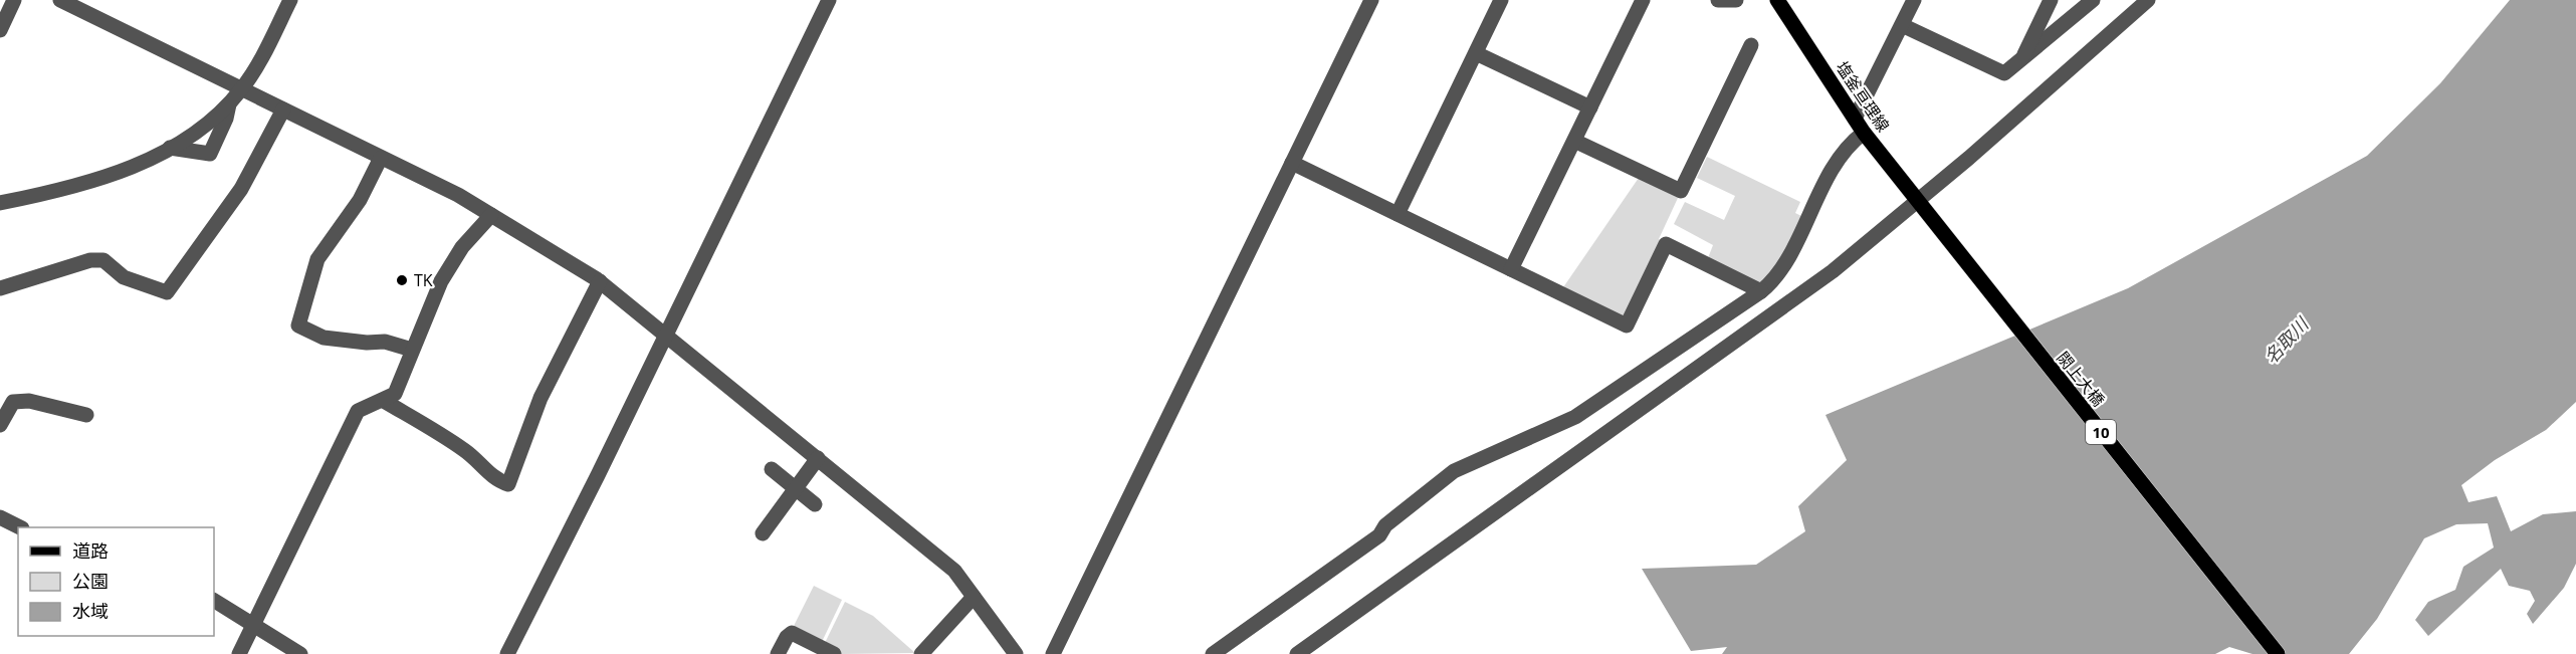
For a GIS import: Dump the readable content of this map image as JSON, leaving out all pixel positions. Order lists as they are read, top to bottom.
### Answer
{
  "streets": {
    "main road": ["塩釜亘理線", "閖上大橋", "10"]
  },
  "crossings": [
    ["塩釜亘理線", "閖上大橋"]
  ],
  "water": ["名取川"],
  "places": ["TK"],
  "legend": ["道路", "公園", "水域"]
}
